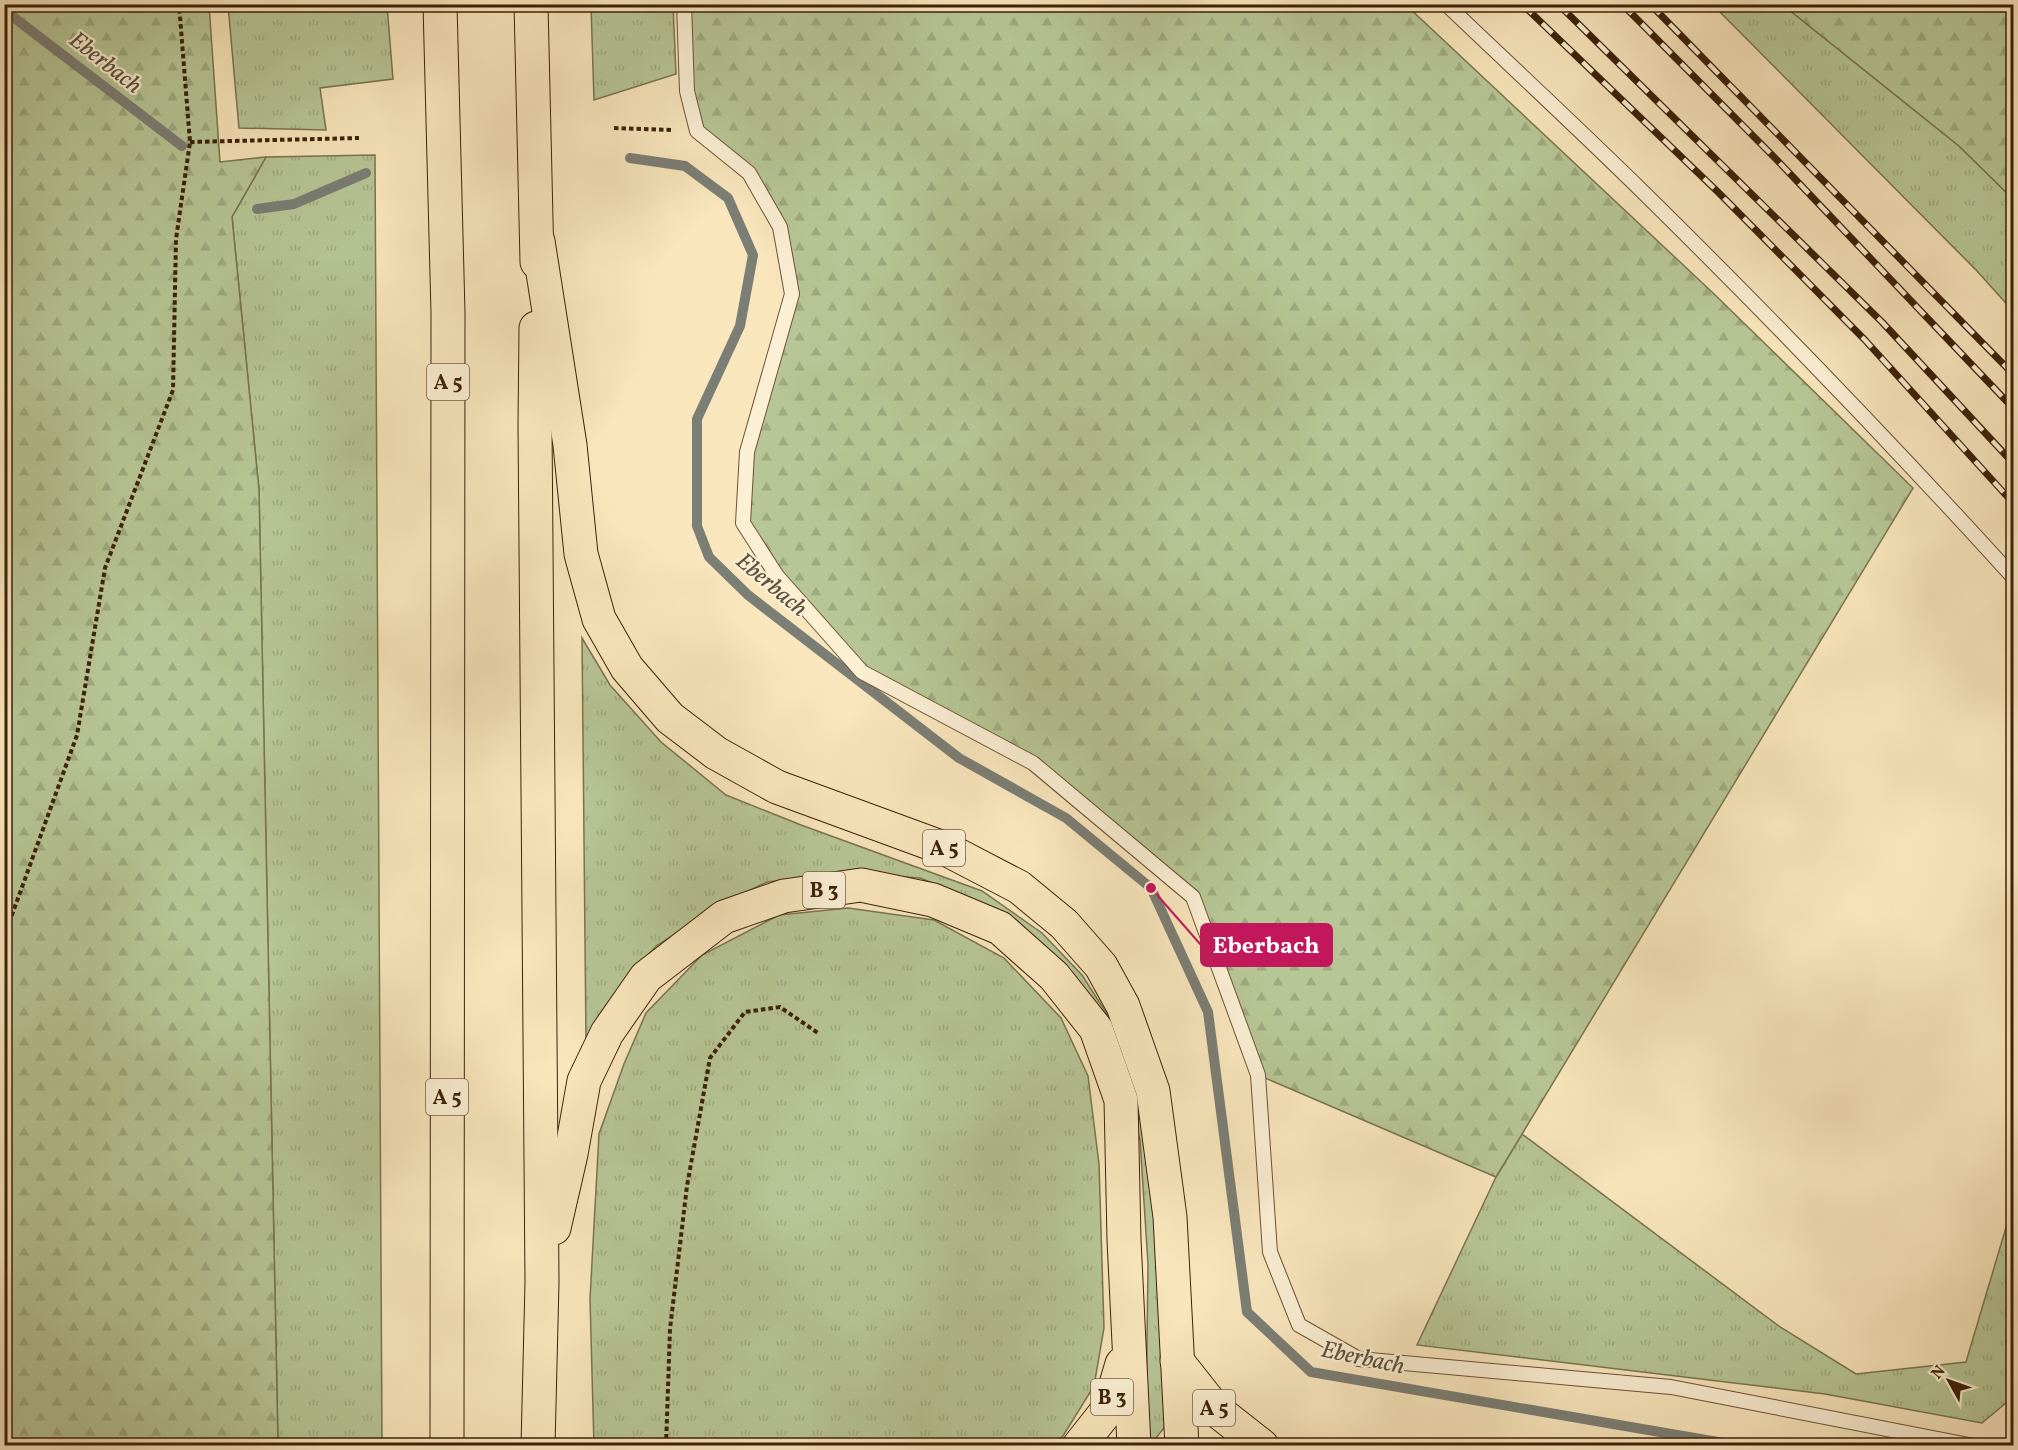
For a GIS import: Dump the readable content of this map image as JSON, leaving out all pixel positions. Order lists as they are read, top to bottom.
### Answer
{
  "streets": {
    "highway": ["A 5", "B 3"]
  },
  "crossings": [
    ["A 5", "B 3"]
  ],
  "water": ["Eberbach"],
  "places": ["Eberbach"],
  "north": "top left"
}
